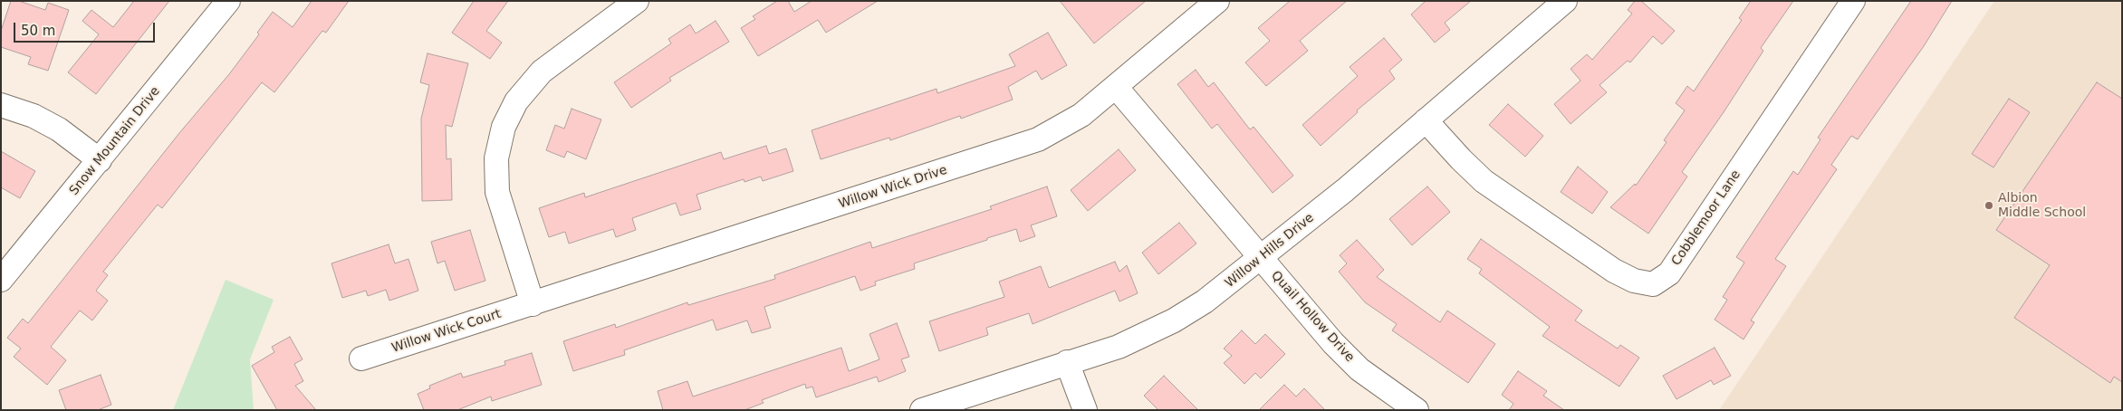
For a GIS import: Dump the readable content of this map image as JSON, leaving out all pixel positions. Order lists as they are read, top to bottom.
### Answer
{
  "streets": {
    "street": [
      "Snow Mountain Drive",
      "Willow Wick Drive",
      "Cobblemoor Lane",
      "Willow Hills Drive",
      "Quail Hollow Drive",
      "Willow Wick Court"
    ]
  },
  "crossings": [
    ["Willow Wick Drive", "Quail Hollow Drive"],
    ["Willow Wick Drive", "Willow Wick Court"],
    ["Cobblemoor Lane", "Willow Hills Drive"],
    ["Willow Hills Drive", "Quail Hollow Drive"]
  ],
  "places": ["Albion Middle School"],
  "scale_bar": "50 m"
}
